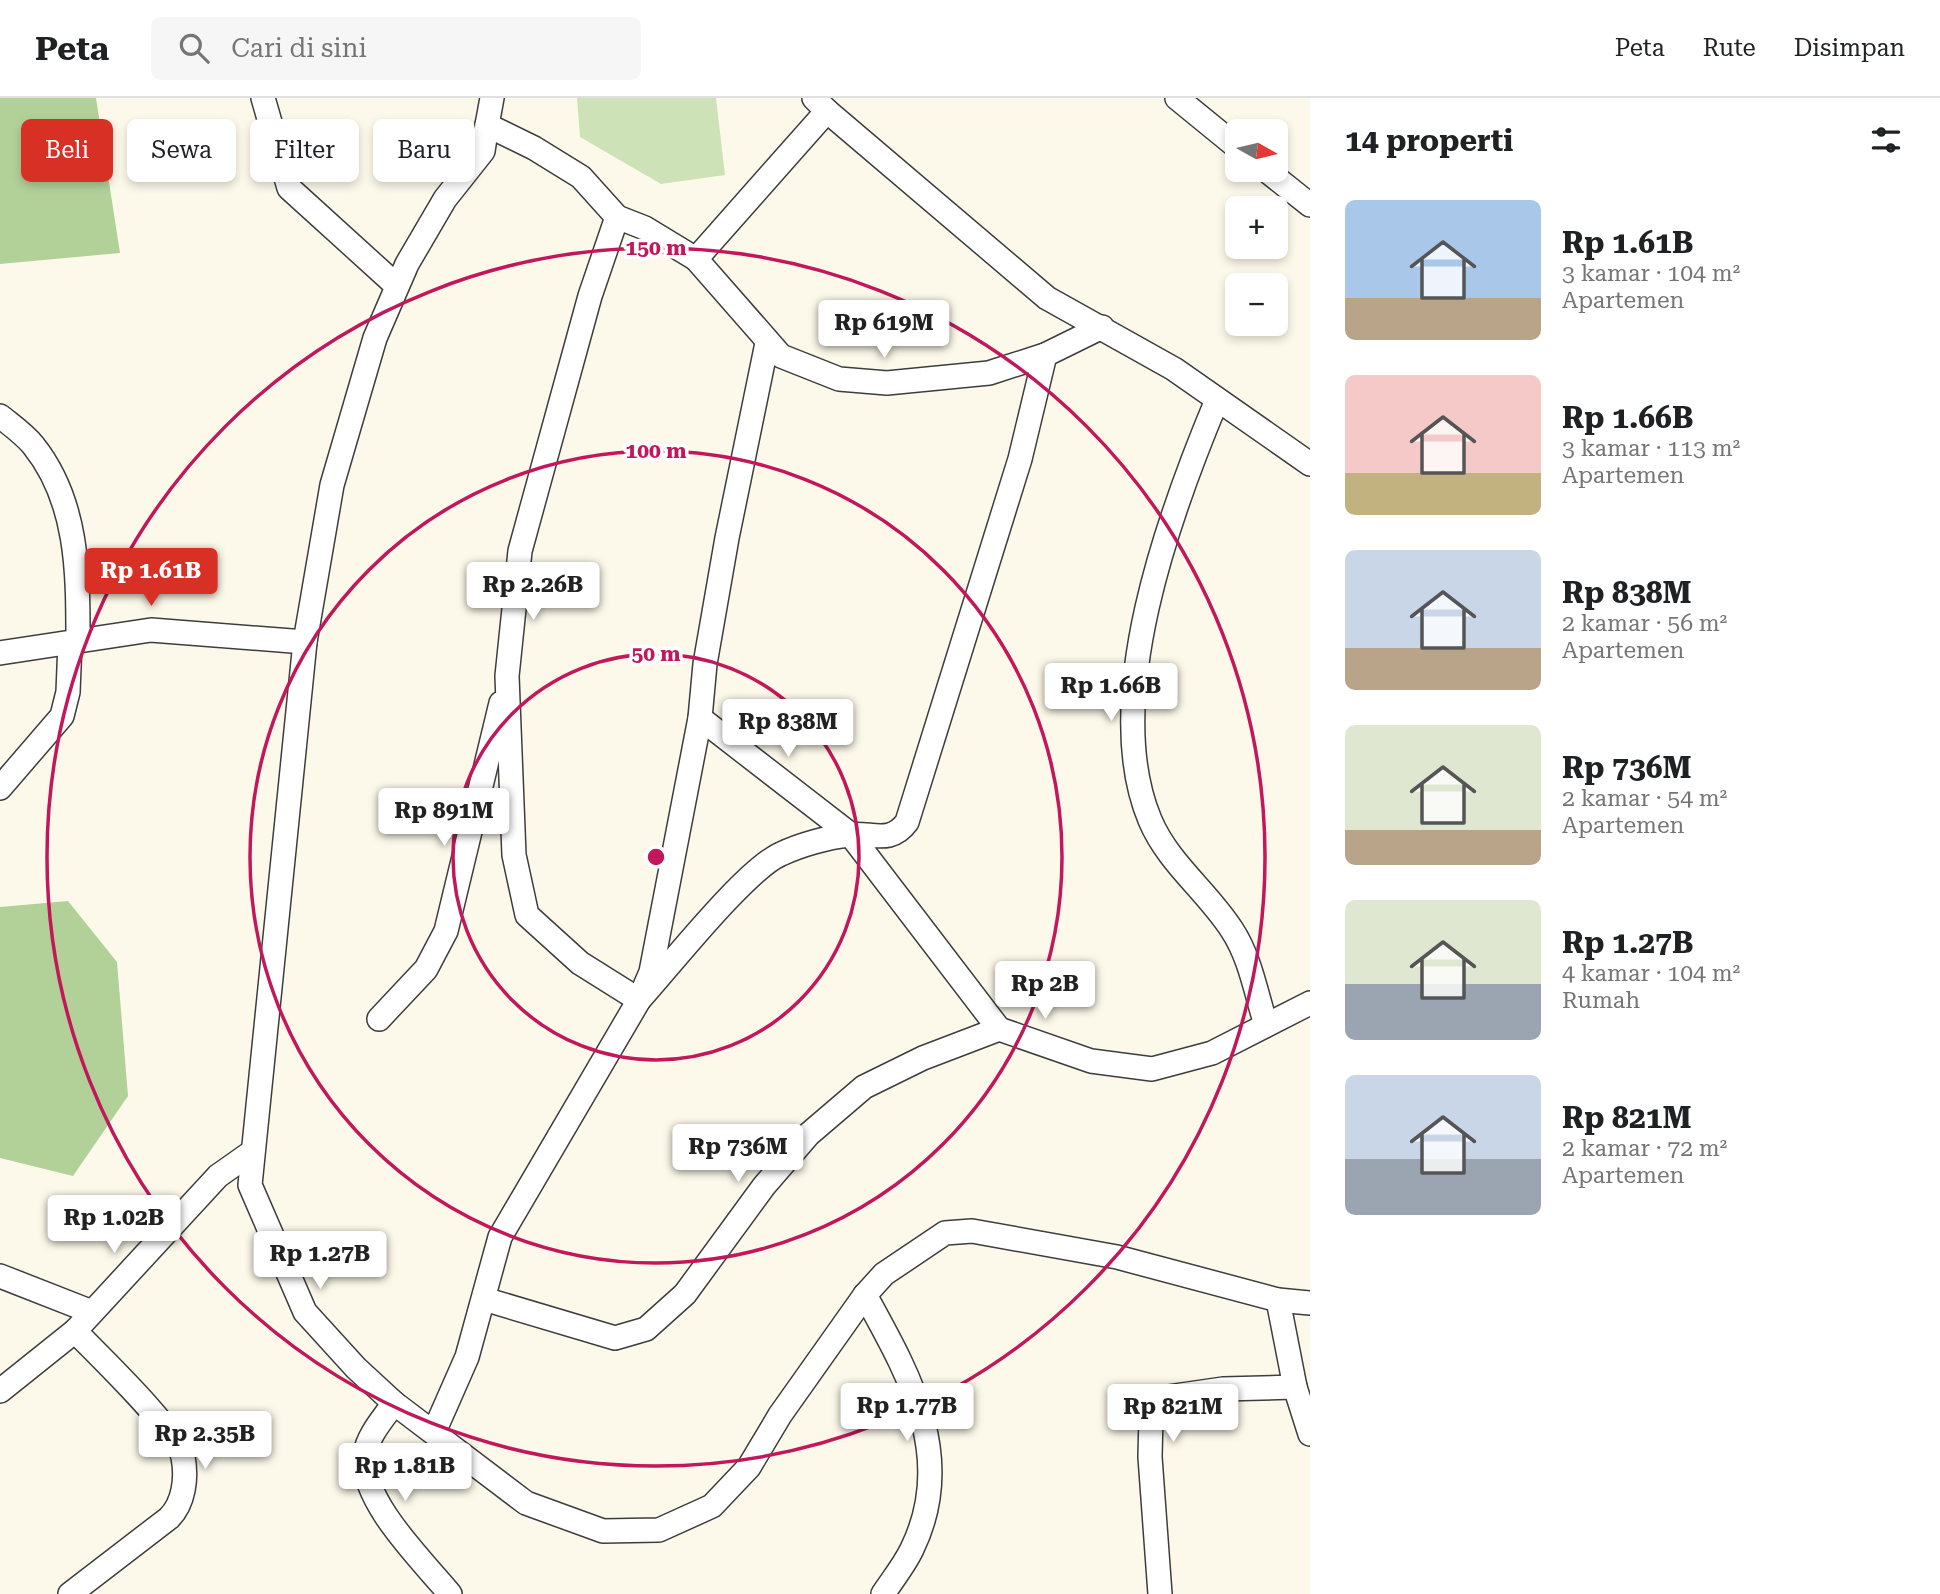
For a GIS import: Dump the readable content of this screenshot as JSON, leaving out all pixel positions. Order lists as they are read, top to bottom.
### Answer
{
  "north": "right",
  "page": {
    "header": "Peta",
    "search": "Cari di sini",
    "nav": ["Peta", "Rute", "Disimpan"],
    "heading": "14 properti",
    "map_buttons": ["+", "−"],
    "chip": [
      "Beli",
      "Sewa",
      "Filter",
      "Baru"
    ],
    "list": [
      {
        "name": "Rp 1.61B",
        "note": "3 kamar · 104 m² · Apartemen"
      },
      {
        "name": "Rp 1.66B",
        "note": "3 kamar · 113 m² · Apartemen"
      },
      {
        "name": "Rp 838M",
        "note": "2 kamar · 56 m² · Apartemen"
      },
      {
        "name": "Rp 736M",
        "note": "2 kamar · 54 m² · Apartemen"
      },
      {
        "name": "Rp 1.27B",
        "note": "4 kamar · 104 m² · Rumah"
      },
      {
        "name": "Rp 821M",
        "note": "2 kamar · 72 m² · Apartemen"
      }
    ],
    "price": [
      "Rp 619M",
      "Rp 1.61B",
      "Rp 2.26B",
      "Rp 1.66B",
      "Rp 838M",
      "Rp 891M",
      "Rp 2B",
      "Rp 736M",
      "Rp 1.02B",
      "Rp 1.27B",
      "Rp 1.77B",
      "Rp 821M",
      "Rp 2.35B",
      "Rp 1.81B"
    ]
  },
  "rings": ["150 m", "100 m", "50 m"]
}
